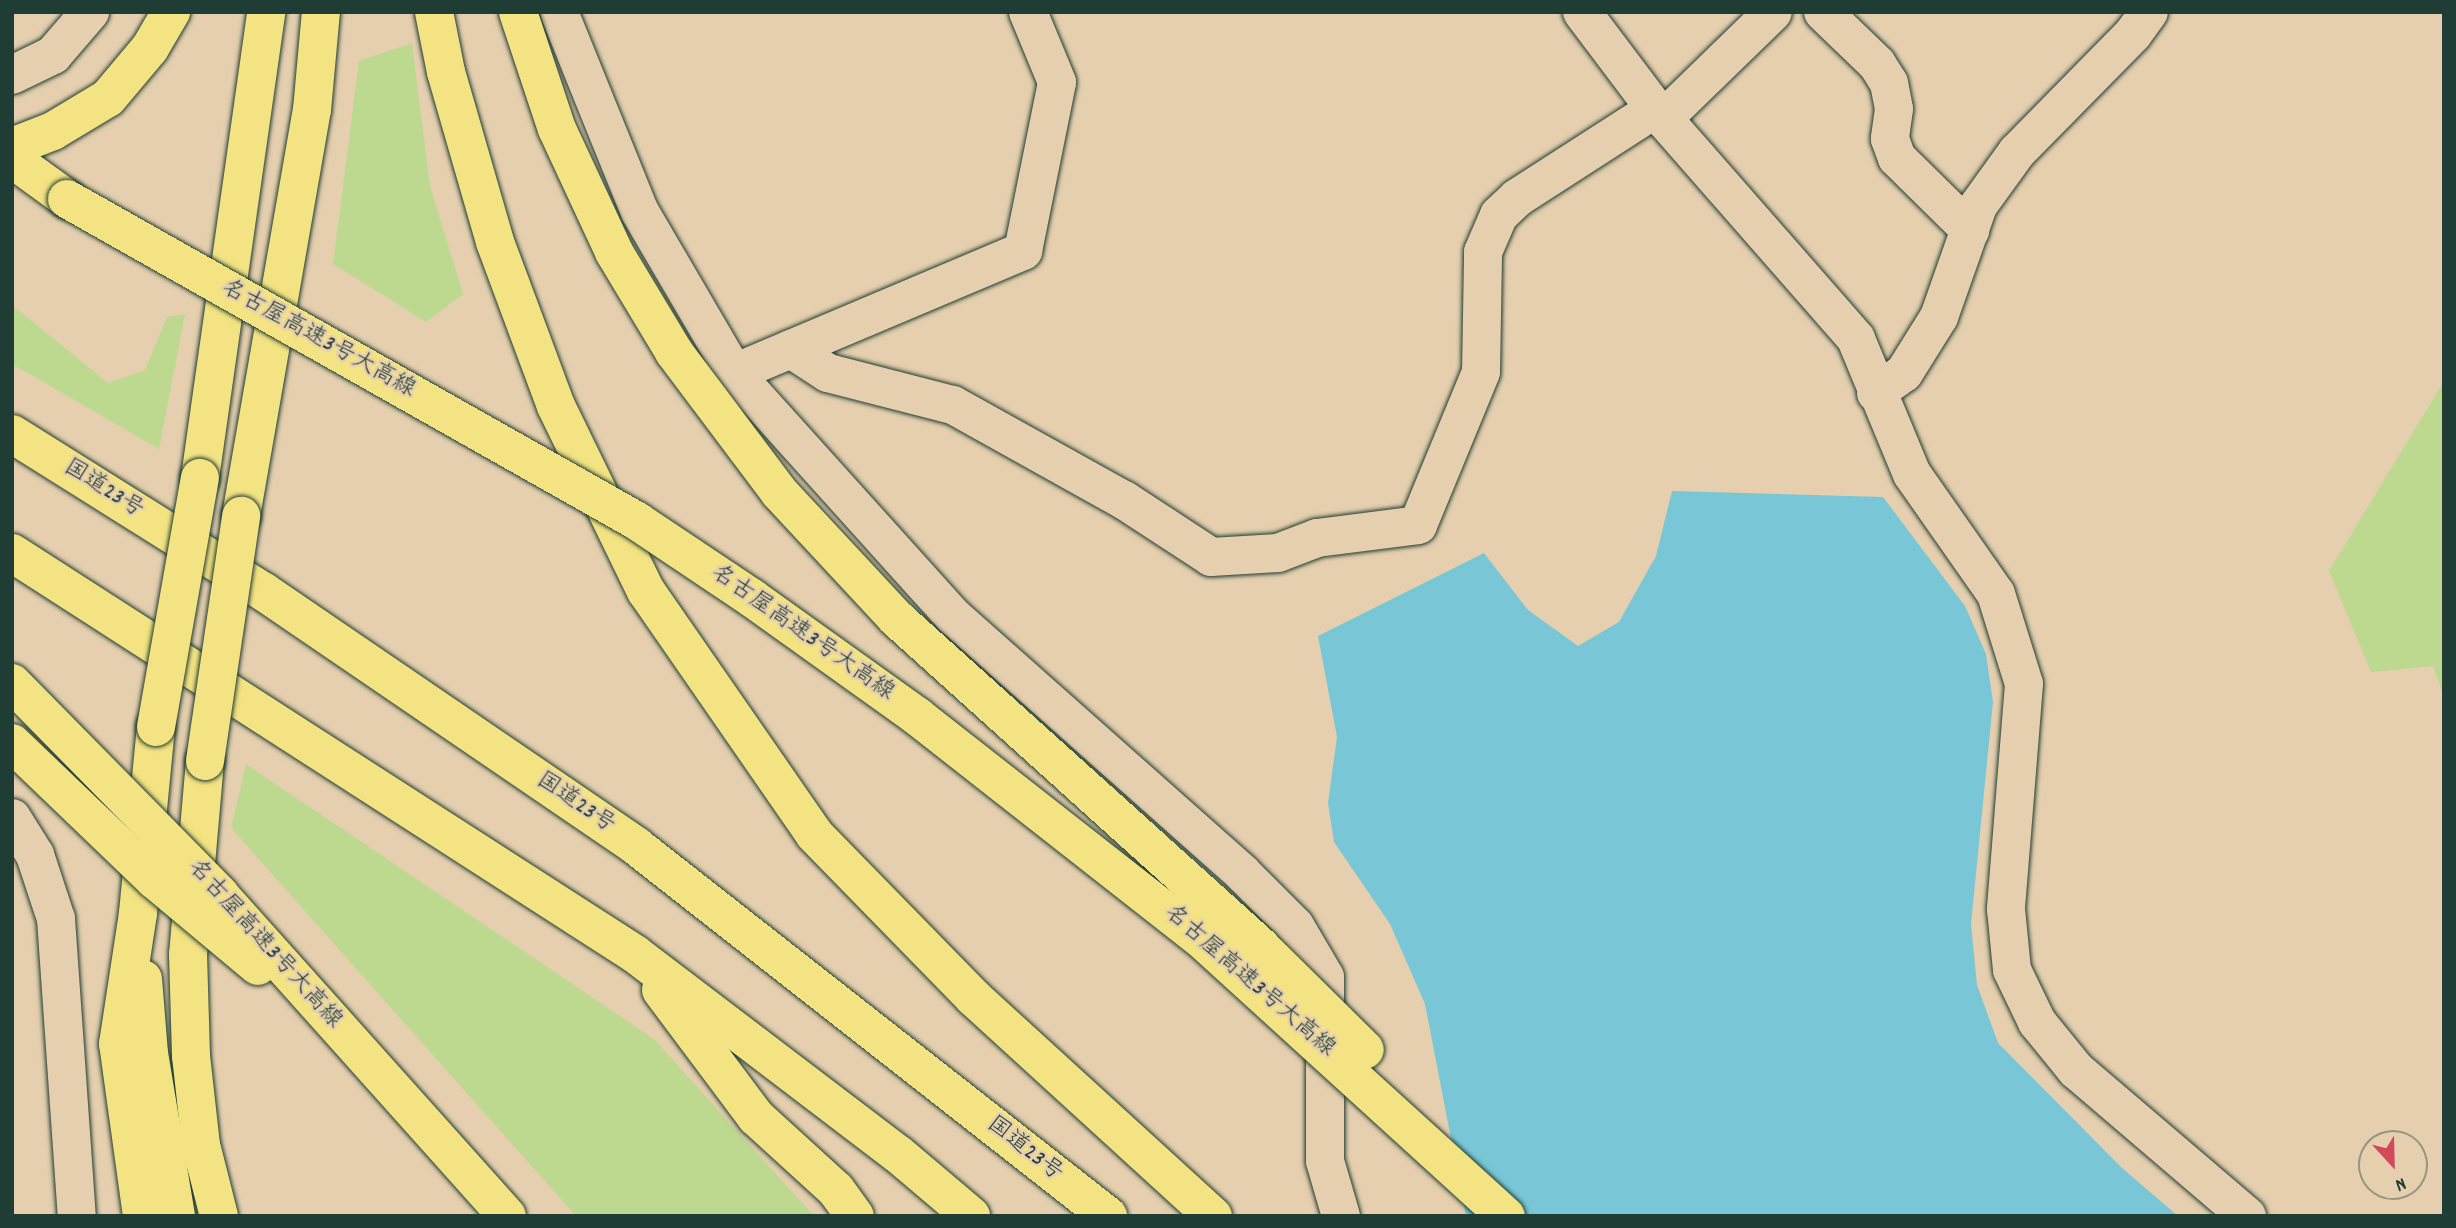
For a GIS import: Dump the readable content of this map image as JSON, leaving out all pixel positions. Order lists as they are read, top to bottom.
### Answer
{
  "streets": {
    "highway": ["名古屋高速3号大高線", "国道23号"]
  },
  "north": "bottom"
}
